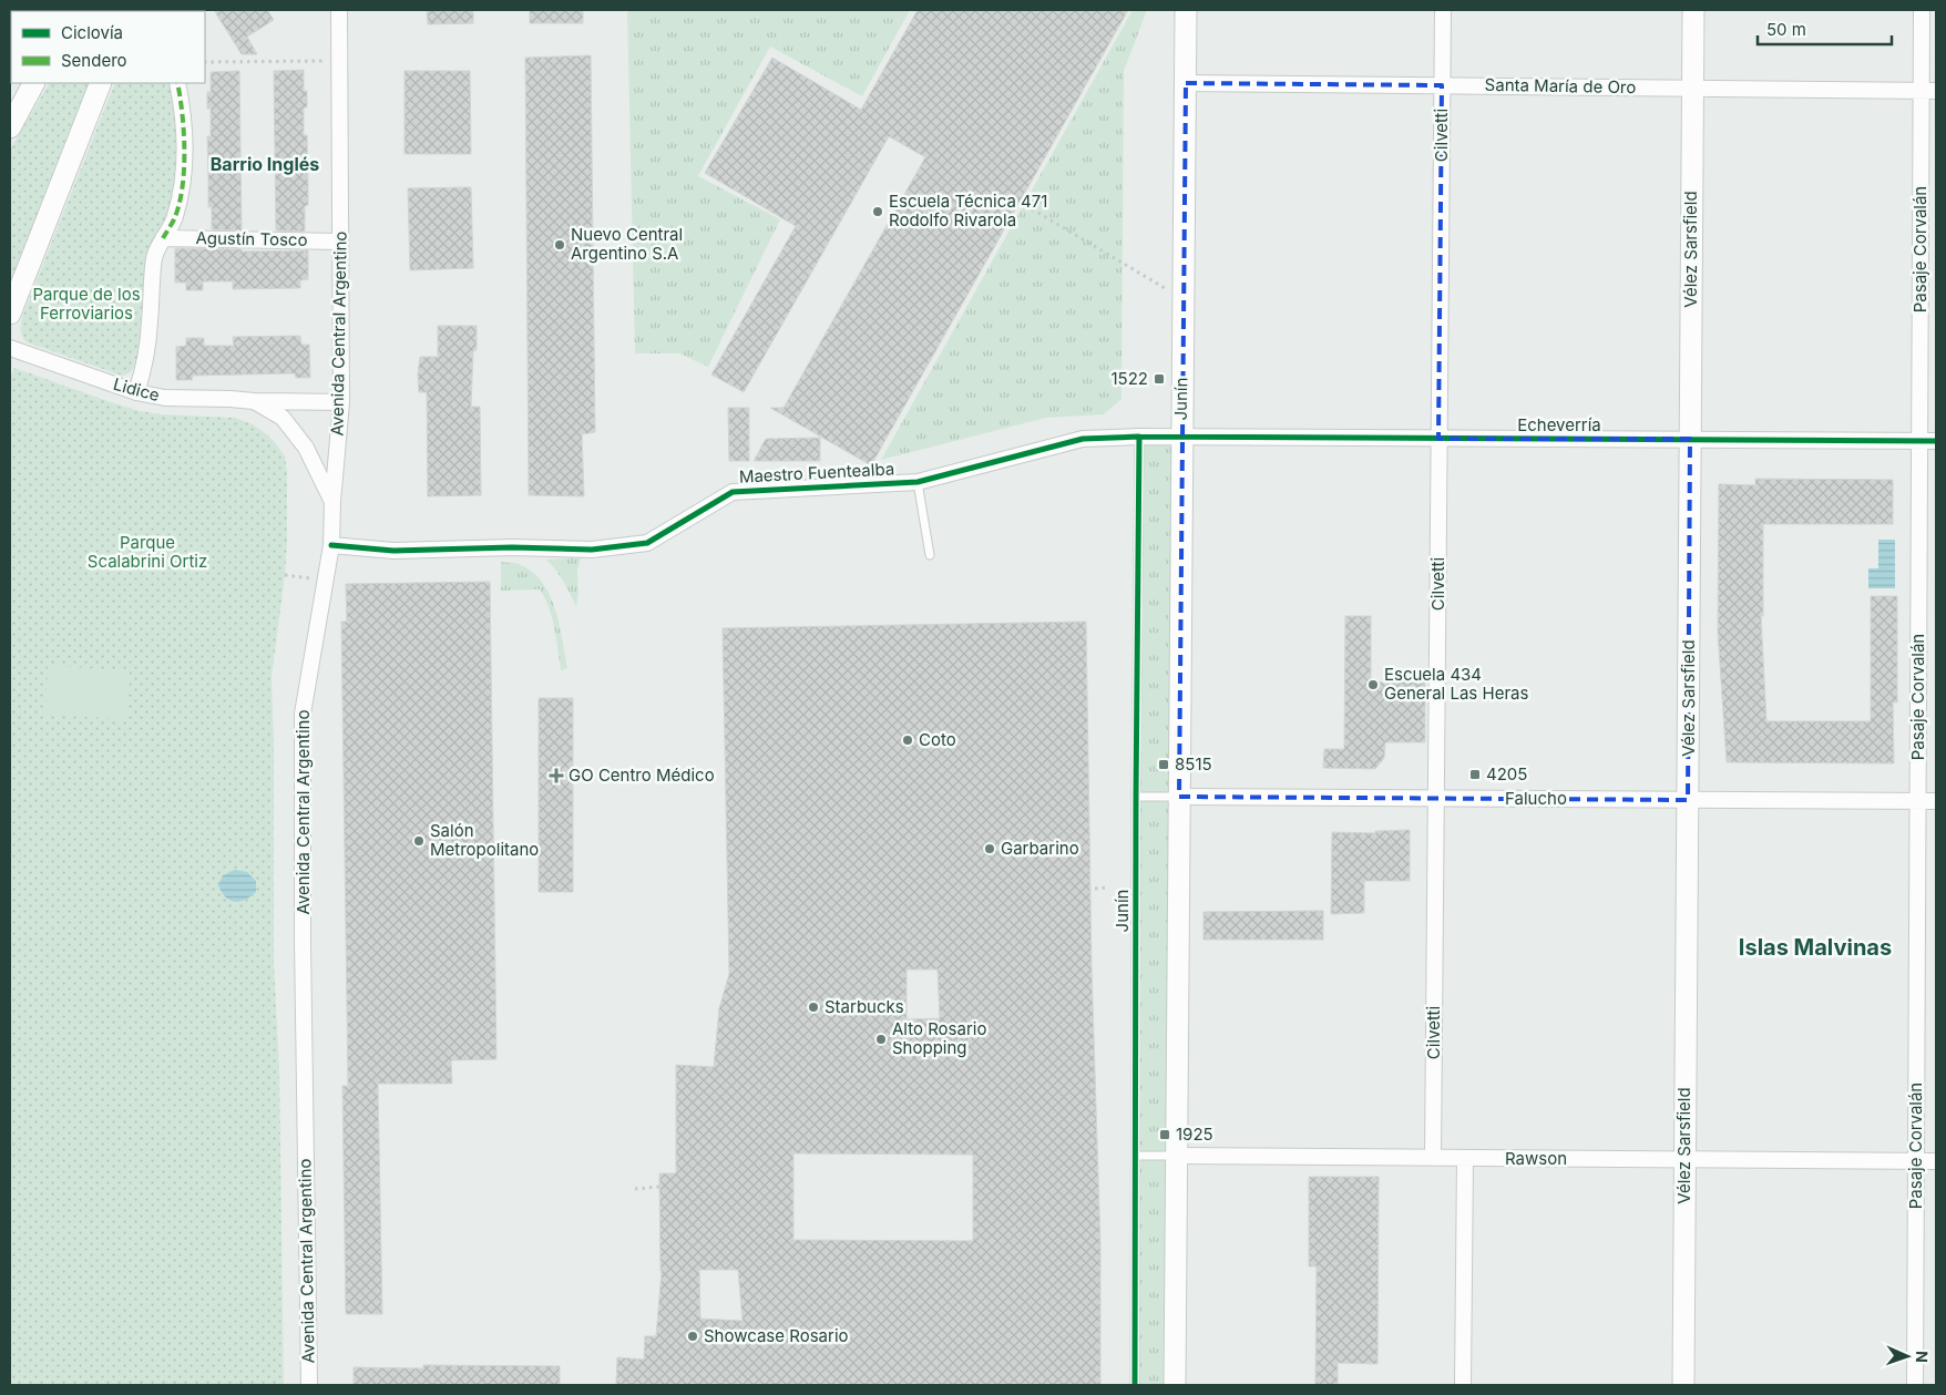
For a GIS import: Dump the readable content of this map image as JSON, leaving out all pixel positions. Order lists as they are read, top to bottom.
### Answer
{
  "streets": {
    "main road": ["Vélez Sarsfield", "Junín"],
    "street": [
      "Santa María de Oro",
      "Cilvetti",
      "Agustín Tosco",
      "Pasaje Corvalán",
      "Avenida Central Argentino",
      "Lidice",
      "Echeverría",
      "Maestro Fuentealba",
      "Falucho",
      "Rawson"
    ]
  },
  "crossings": [
    ["Santa María de Oro", "Cilvetti"],
    ["Santa María de Oro", "Vélez Sarsfield"],
    ["Santa María de Oro", "Pasaje Corvalán"],
    ["Santa María de Oro", "Junín"],
    ["Cilvetti", "Echeverría"],
    ["Cilvetti", "Falucho"],
    ["Cilvetti", "Rawson"],
    ["Agustín Tosco", "Avenida Central Argentino"],
    ["Vélez Sarsfield", "Echeverría"],
    ["Vélez Sarsfield", "Falucho"],
    ["Vélez Sarsfield", "Rawson"],
    ["Pasaje Corvalán", "Echeverría"],
    ["Pasaje Corvalán", "Falucho"],
    ["Pasaje Corvalán", "Rawson"],
    ["Avenida Central Argentino", "Lidice"],
    ["Avenida Central Argentino", "Maestro Fuentealba"],
    ["Junín", "Echeverría"],
    ["Junín", "Maestro Fuentealba"],
    ["Junín", "Falucho"],
    ["Junín", "Rawson"],
    ["Echeverría", "Maestro Fuentealba"]
  ],
  "districts": ["Barrio Inglés", "Islas Malvinas"],
  "parks": ["Parque de los Ferroviarios", "Parque Scalabrini Ortiz"],
  "places": {
    "other": [
      "Escuela Técnica 471 Rodolfo Rivarola",
      "Nuevo Central Argentino S.A",
      "Escuela 434 General Las Heras",
      "Coto",
      "Salón Metropolitano",
      "Garbarino",
      "Starbucks",
      "Alto Rosario Shopping",
      "Showcase Rosario"
    ],
    "transit": [
      "1522",
      "8515",
      "4205",
      "1925"
    ],
    "health": ["GO Centro Médico"]
  },
  "legend": ["Ciclovía", "Sendero"],
  "scale_bar": "50 m",
  "north": "right"
}
